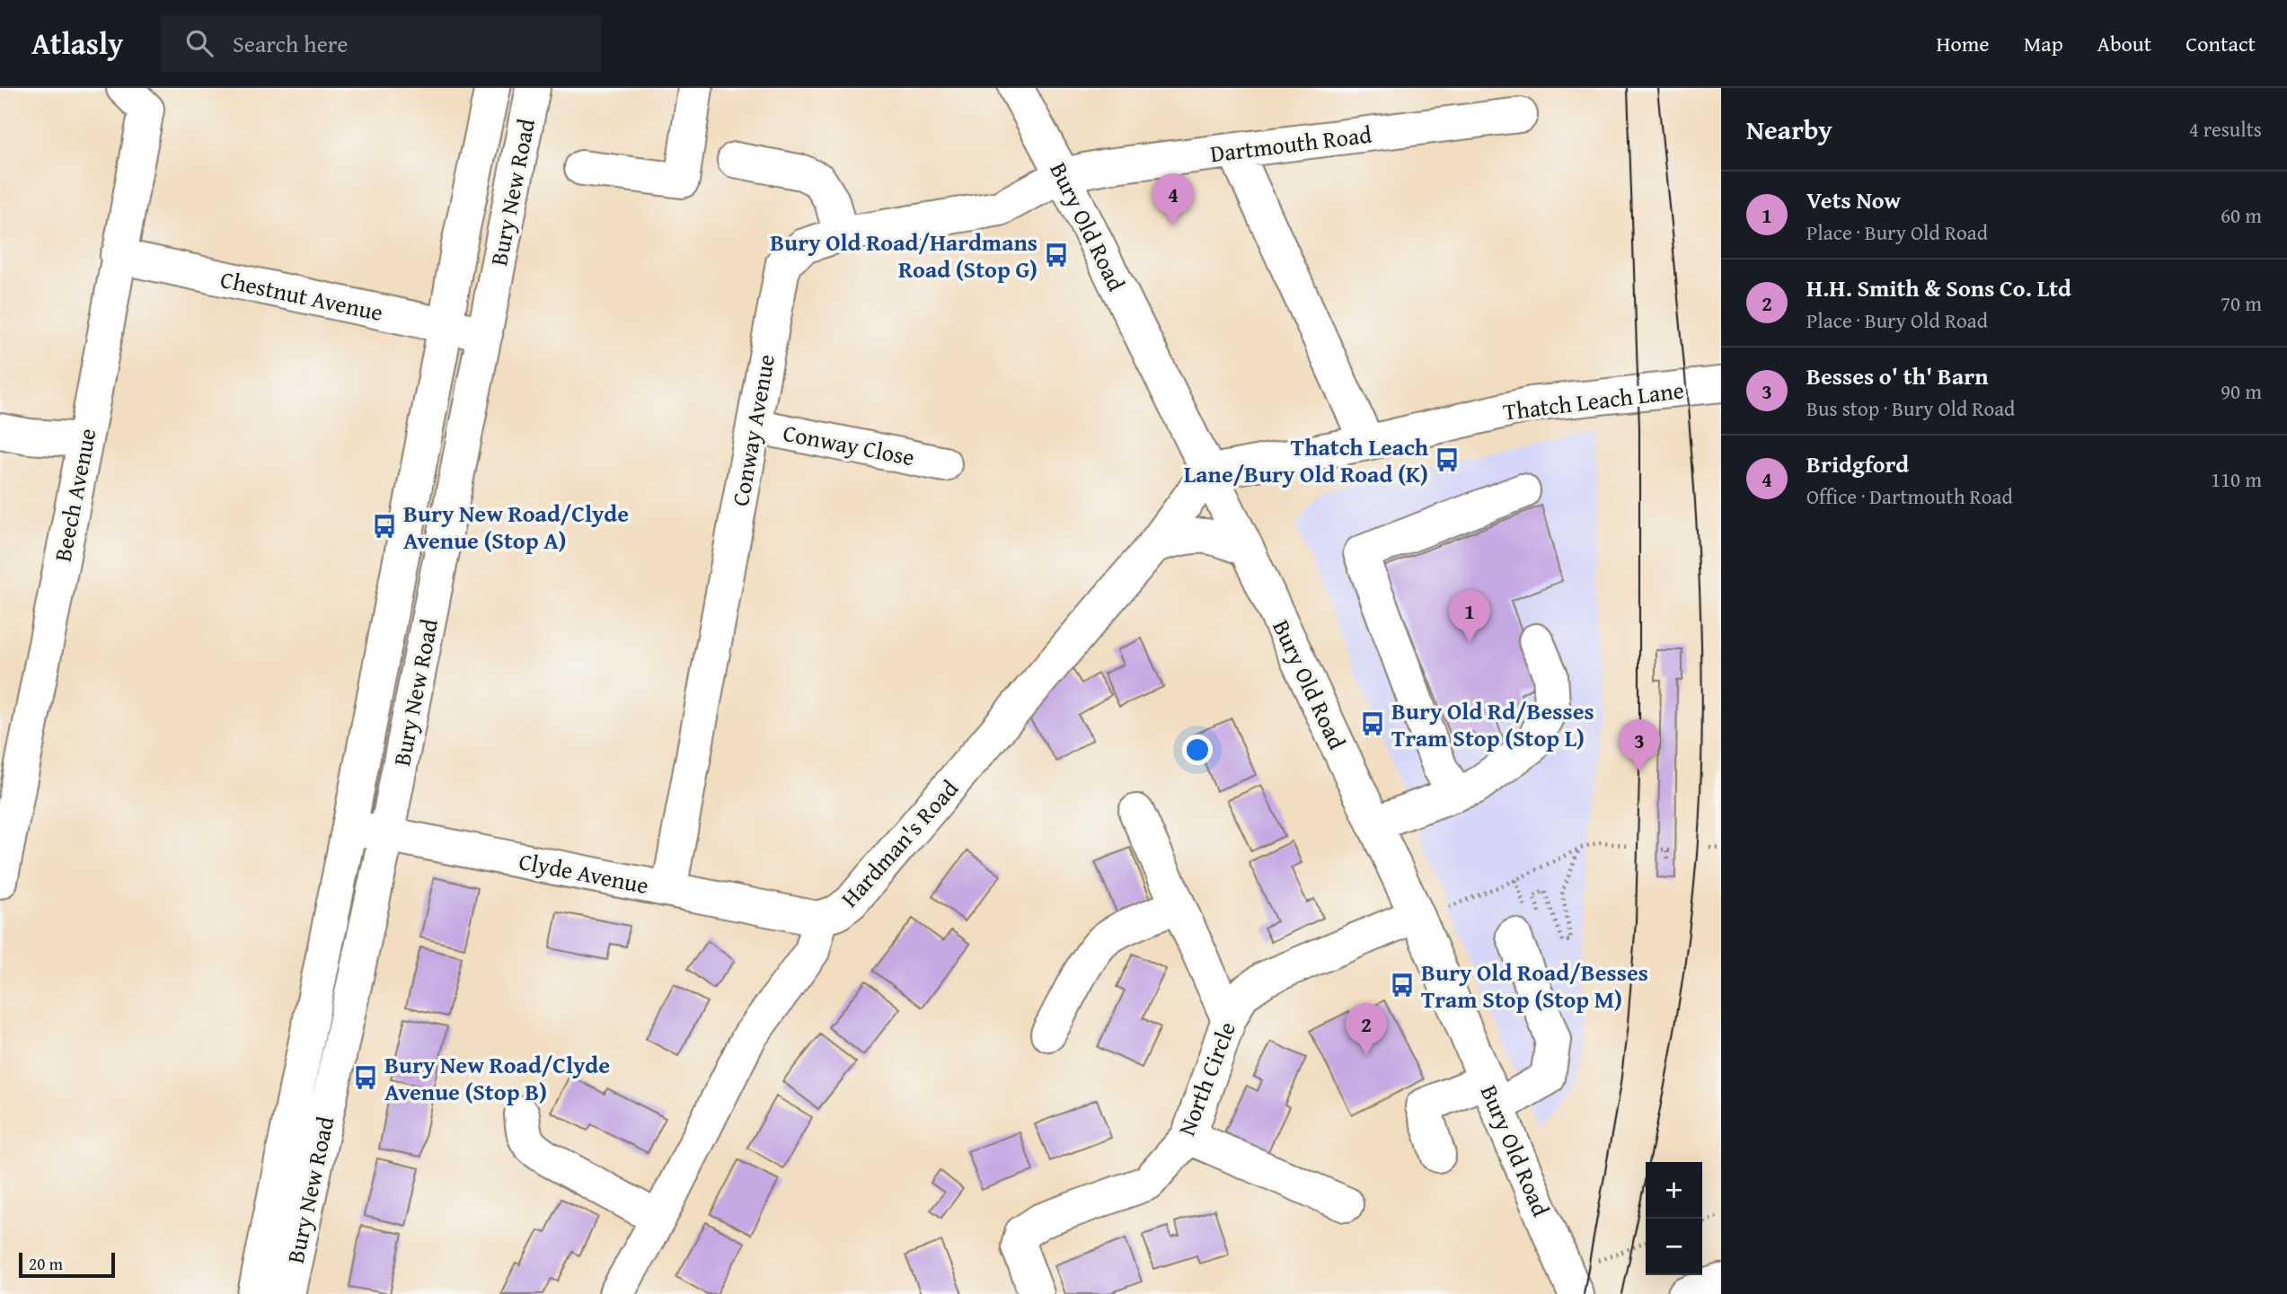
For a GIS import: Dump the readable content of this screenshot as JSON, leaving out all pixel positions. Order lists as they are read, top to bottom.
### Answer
{
  "streets": {
    "main road": [
      "Dartmouth Road",
      "Bury New Road",
      "Bury Old Road",
      "Chestnut Avenue",
      "Thatch Leach Lane",
      "Conway Avenue",
      "Conway Close",
      "Beech Avenue",
      "Hardman's Road",
      "Clyde Avenue",
      "North Circle"
    ]
  },
  "crossings": [
    ["Dartmouth Road", "Bury Old Road"],
    ["Dartmouth Road", "Conway Avenue"],
    ["Bury New Road", "Chestnut Avenue"],
    ["Bury New Road", "Clyde Avenue"],
    ["Bury Old Road", "Thatch Leach Lane"],
    ["Bury Old Road", "Conway Avenue"],
    ["Bury Old Road", "Hardman's Road"],
    ["Bury Old Road", "North Circle"],
    ["Chestnut Avenue", "Beech Avenue"],
    ["Thatch Leach Lane", "Hardman's Road"],
    ["Conway Avenue", "Conway Close"],
    ["Conway Avenue", "Clyde Avenue"],
    ["Hardman's Road", "Clyde Avenue"]
  ],
  "places": {
    "bus stop": [
      "Bury Old Road/Hardmans Road (Stop G)",
      "Thatch Leach Lane/Bury Old Road (K)",
      "Bury New Road/Clyde Avenue (Stop A)",
      "Bury Old Rd/Besses Tram Stop (Stop L)",
      "Bury Old Road/Besses Tram Stop (Stop M)",
      "Bury New Road/Clyde Avenue (Stop B)"
    ]
  },
  "scale_bar": "20 m",
  "page": {
    "header": "Atlasly",
    "search": "Search here",
    "nav": [
      "Home",
      "Map",
      "About",
      "Contact"
    ],
    "heading": ["Nearby", "4 results"],
    "list": [
      {
        "mark": "1",
        "name": "Vets Now",
        "note": "Place · Bury Old Road",
        "value": "60 m"
      },
      {
        "mark": "2",
        "name": "H.H. Smith & Sons Co. Ltd",
        "note": "Place · Bury Old Road",
        "value": "70 m"
      },
      {
        "mark": "3",
        "name": "Besses o' th' Barn",
        "note": "Bus stop · Bury Old Road",
        "value": "90 m"
      },
      {
        "mark": "4",
        "name": "Bridgford",
        "note": "Office · Dartmouth Road",
        "value": "110 m"
      }
    ],
    "pins": [
      "4",
      "1",
      "3",
      "2"
    ],
    "map_buttons": ["+", "−"],
    "scale": "20 m"
  }
}
